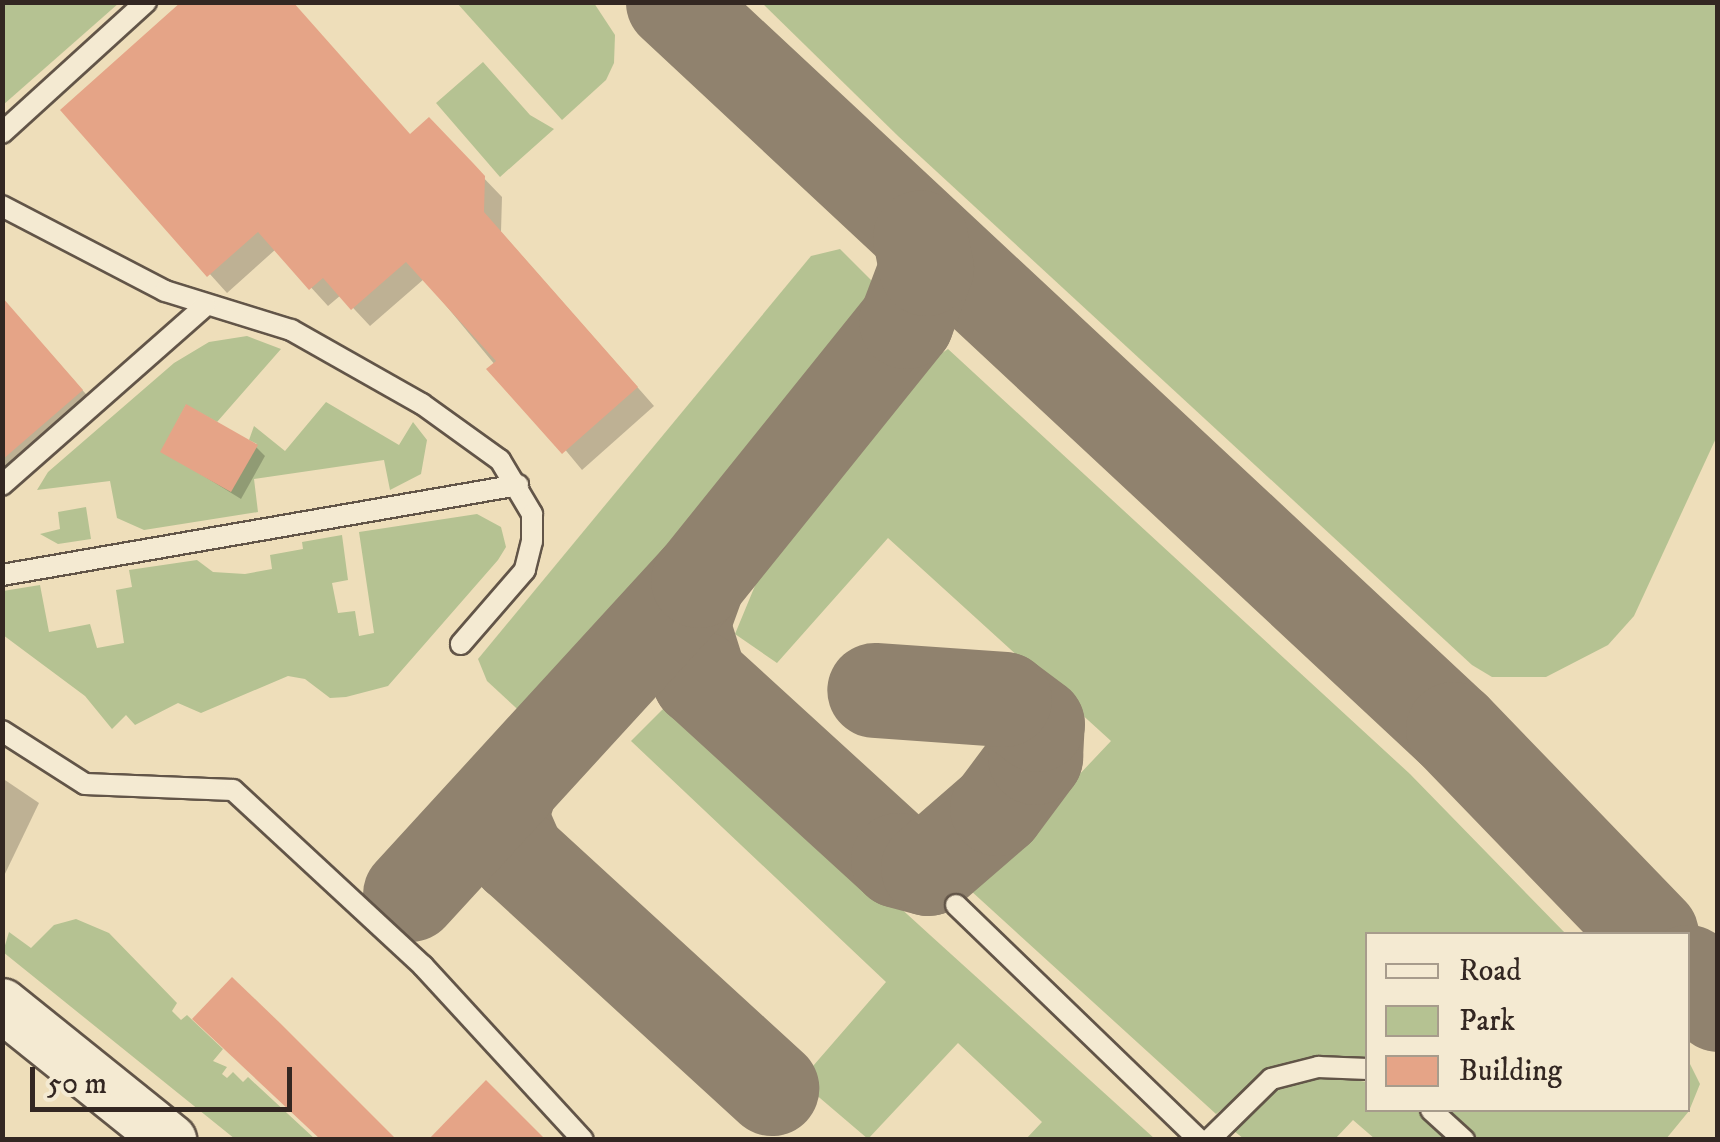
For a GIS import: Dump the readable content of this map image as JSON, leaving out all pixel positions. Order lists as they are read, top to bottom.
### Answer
{
  "legend": ["Road", "Park", "Building"],
  "scale_bar": "50 m"
}
